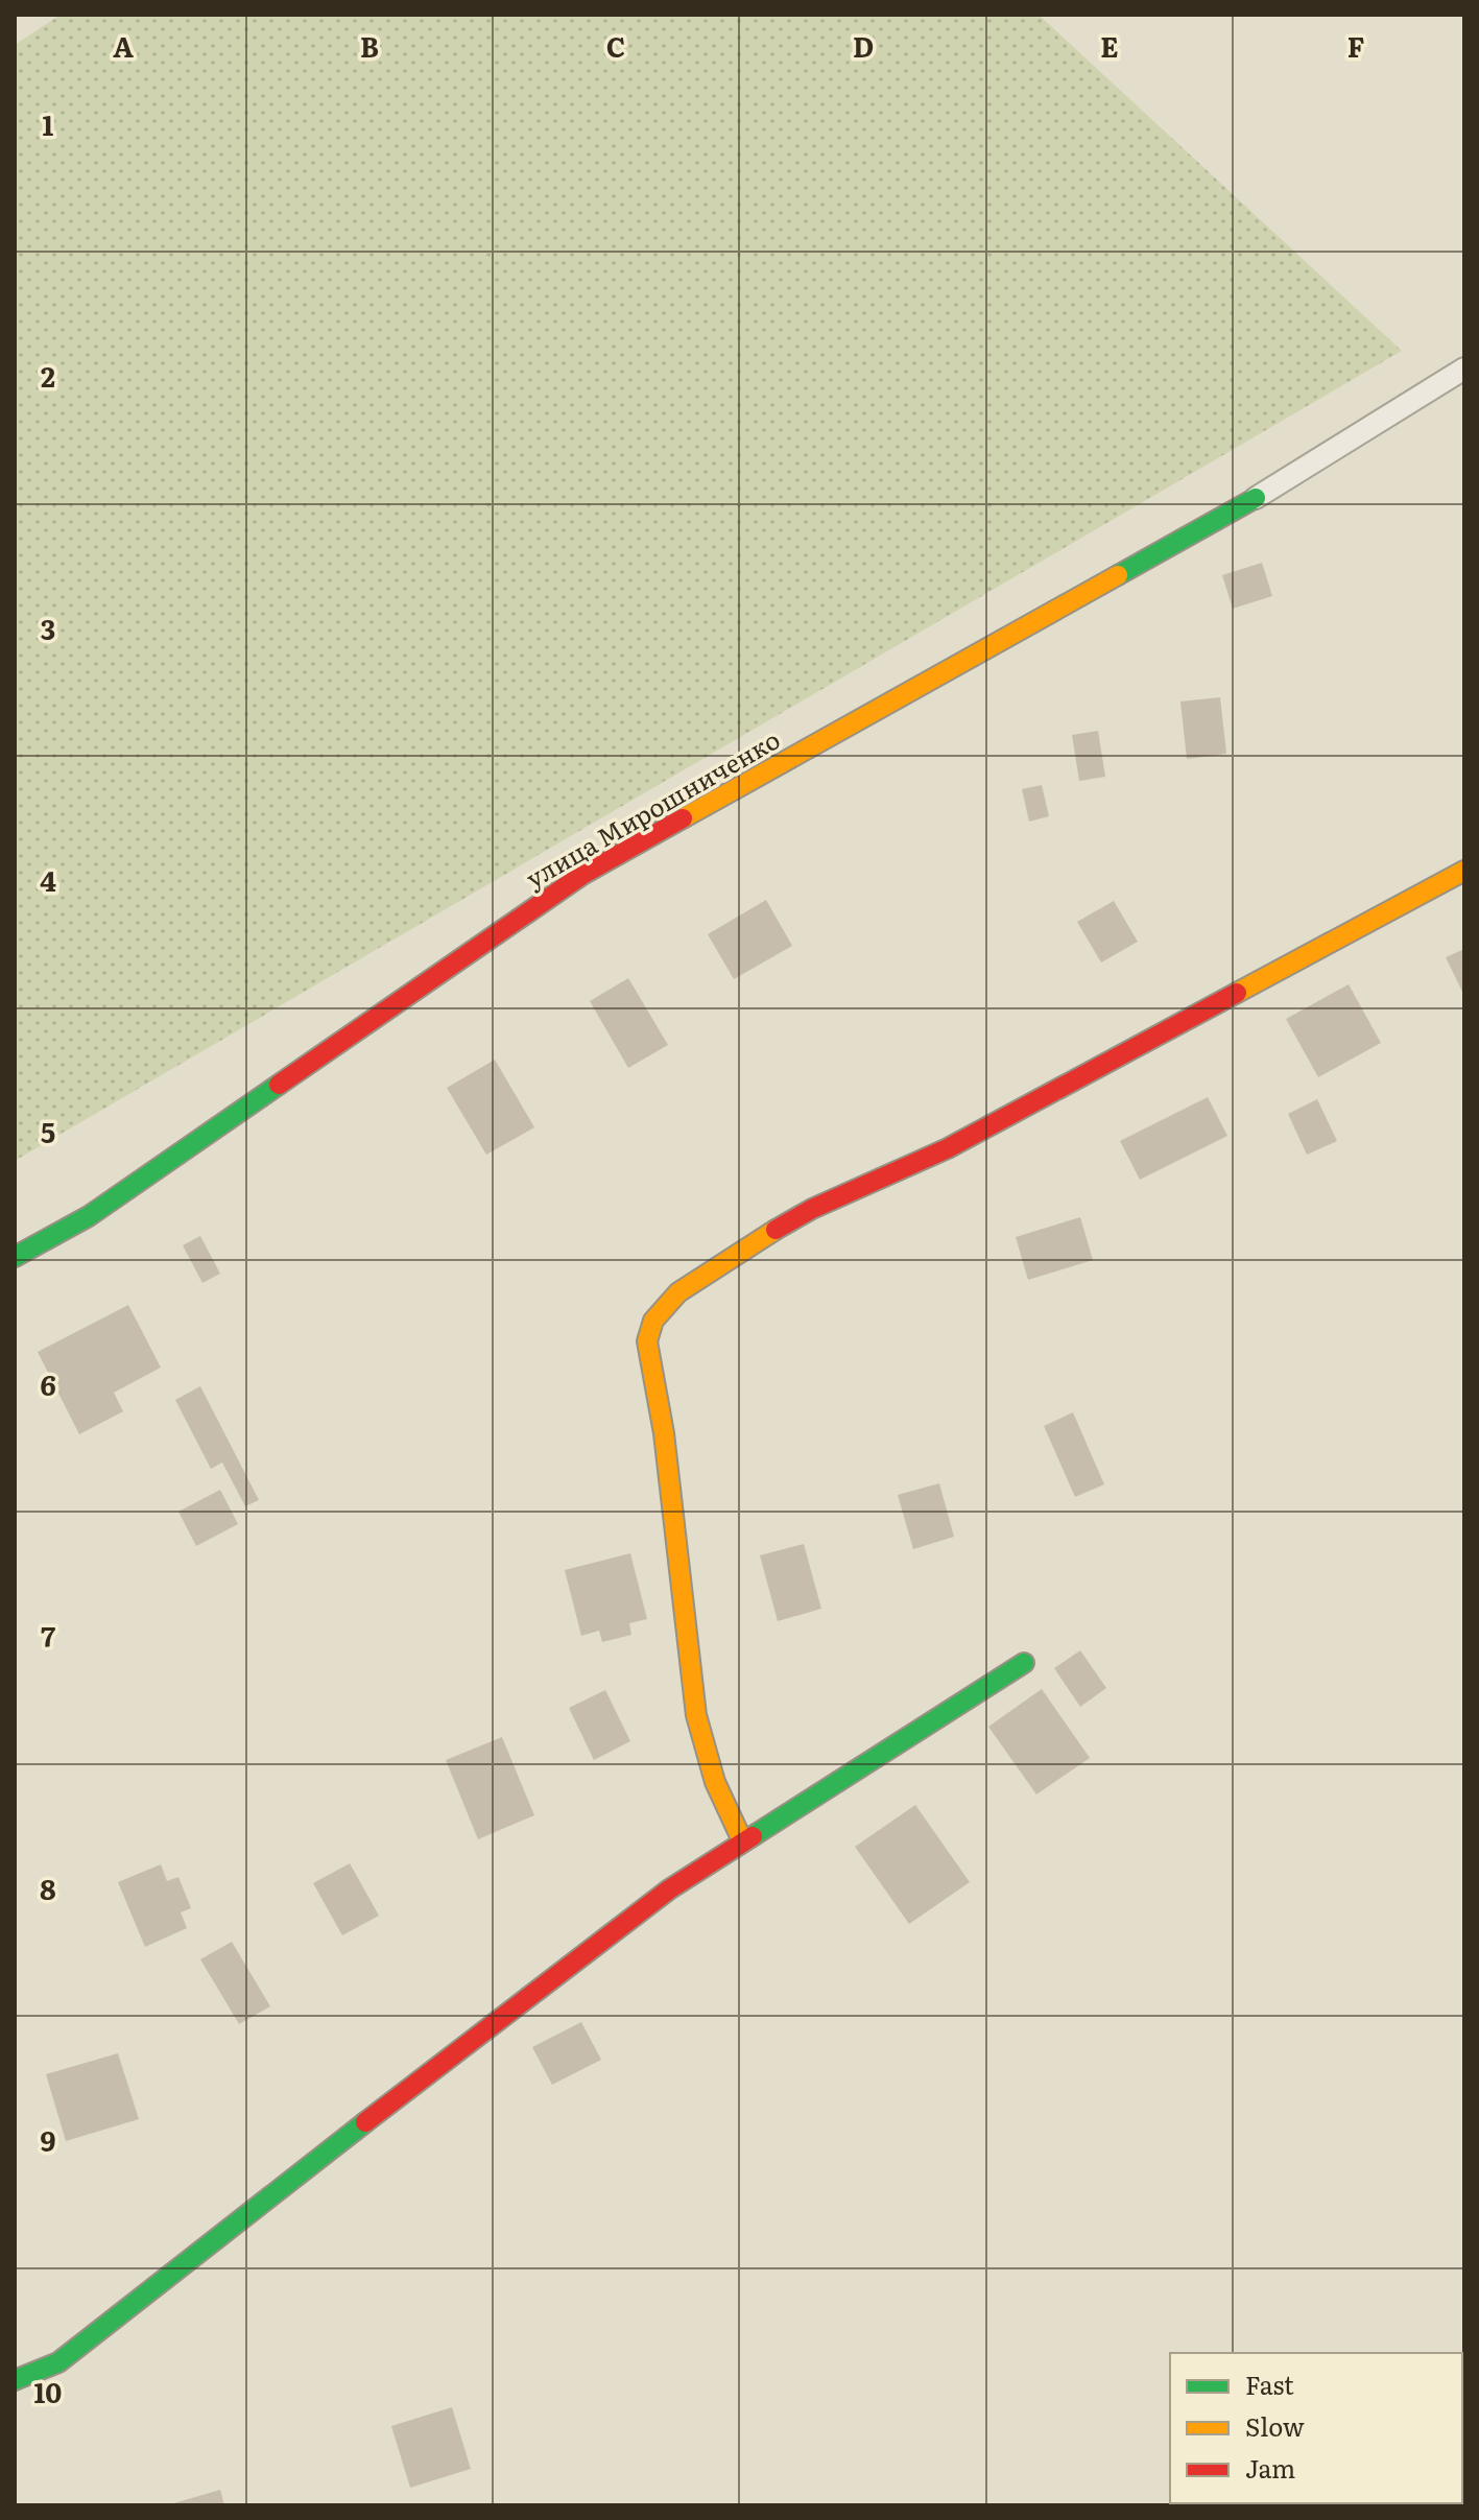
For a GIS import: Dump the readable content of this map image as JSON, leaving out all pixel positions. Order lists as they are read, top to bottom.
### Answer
{
  "streets": {
    "street": ["улица Мирошниченко"]
  },
  "legend": ["Fast", "Slow", "Jam"],
  "grid": {
    "columns": [
      "A",
      "B",
      "C",
      "D",
      "E",
      "F"
    ],
    "rows": [
      "1",
      "2",
      "3",
      "4",
      "5",
      "6",
      "7",
      "8",
      "9",
      "10"
    ]
  }
}
